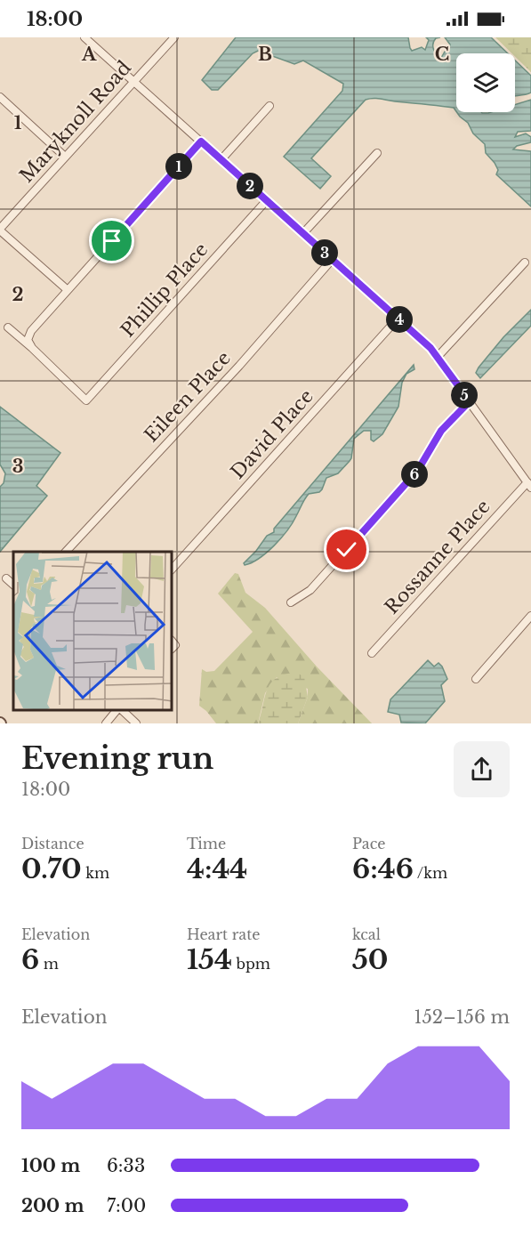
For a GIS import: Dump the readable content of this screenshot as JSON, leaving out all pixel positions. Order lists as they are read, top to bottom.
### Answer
{
  "streets": {
    "street": [
      "Maryknoll Road",
      "Phillip Place",
      "Eileen Place",
      "David Place",
      "Rossanne Place"
    ]
  },
  "page": {
    "status": "18:00",
    "pins": [
      "1",
      "2",
      "3",
      "4",
      "5",
      "6"
    ],
    "heading": ["Evening run", "18:00"],
    "stats": [
      ["Distance", "0.70 km"],
      ["Time", "4:44"],
      ["Pace", "6:46 /km"],
      ["Elevation", "6 m"],
      ["Heart rate", "154 bpm"],
      ["kcal", "50"]
    ],
    "chart": ["Elevation", "152–156 m"],
    "list": [
      {
        "name": "100 m",
        "note": "6:33"
      },
      {
        "name": "200 m",
        "note": "7:00"
      }
    ]
  },
  "grid": {
    "columns": ["A", "B", "C"],
    "rows": ["1", "2", "3"]
  }
}
